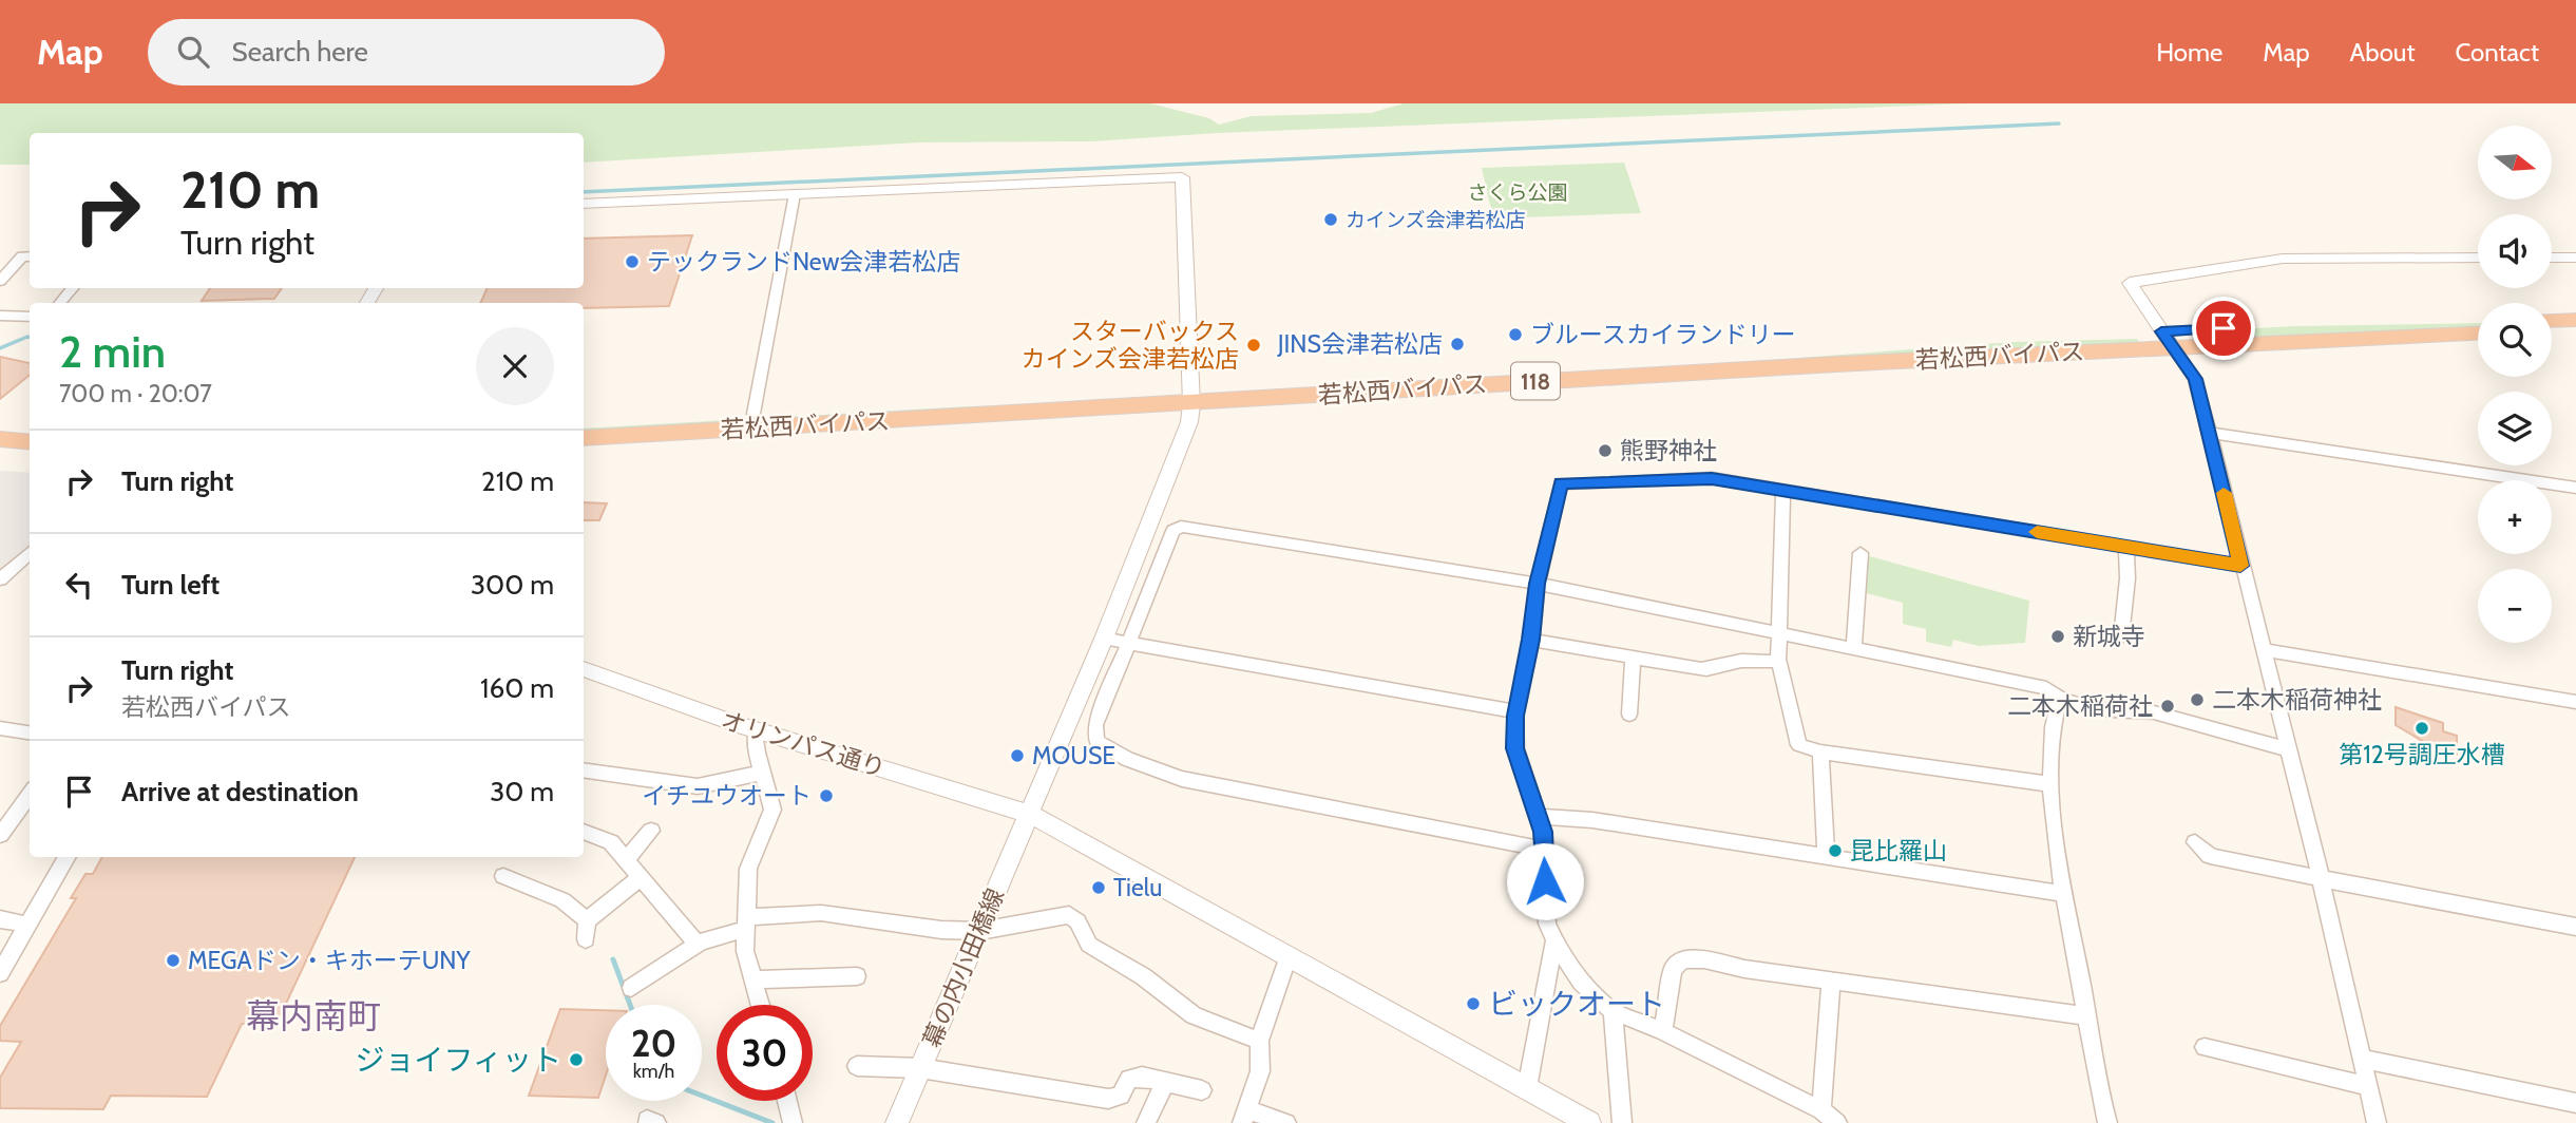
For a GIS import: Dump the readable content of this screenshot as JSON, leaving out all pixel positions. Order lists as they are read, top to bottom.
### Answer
{
  "streets": {
    "highway": ["若松西バイパス", "118"],
    "street": ["オリンパス通り", "幕の内小田橋線"]
  },
  "crossings": [
    ["若松西バイパス", "幕の内小田橋線"],
    ["オリンパス通り", "幕の内小田橋線"]
  ],
  "districts": ["幕内南町"],
  "parks": ["さくら公園"],
  "places": [
    "カインズ会津若松店",
    "テックランドNew会津若松店",
    "ブルースカイランドリー",
    "JINS会津若松店",
    "スターバックス カインズ会津若松店",
    "熊野神社",
    "新城寺",
    "二本木稲荷神社",
    "二本木稲荷社",
    "第12号調圧水槽",
    "MOUSE",
    "イチユウオート",
    "昆比羅山",
    "Tielu",
    "MEGAドン・キホーテUNY",
    "ビックオート",
    "ジョイフィット"
  ],
  "north": "right",
  "page": {
    "header": "Map",
    "search": "Search here",
    "nav": [
      "Home",
      "Map",
      "About",
      "Contact"
    ],
    "map_buttons": ["+", "−"],
    "turn": ["210 m", "Turn right"],
    "heading": ["2 min", "700 m · 20:07"],
    "list": [
      {
        "name": "Turn right",
        "value": "210 m"
      },
      {
        "name": "Turn left",
        "value": "300 m"
      },
      {
        "name": "Turn right",
        "note": "若松西バイパス",
        "value": "160 m"
      },
      {
        "name": "Arrive at destination",
        "value": "30 m"
      }
    ],
    "speed": "20 km/h",
    "limit": "30"
  }
}
